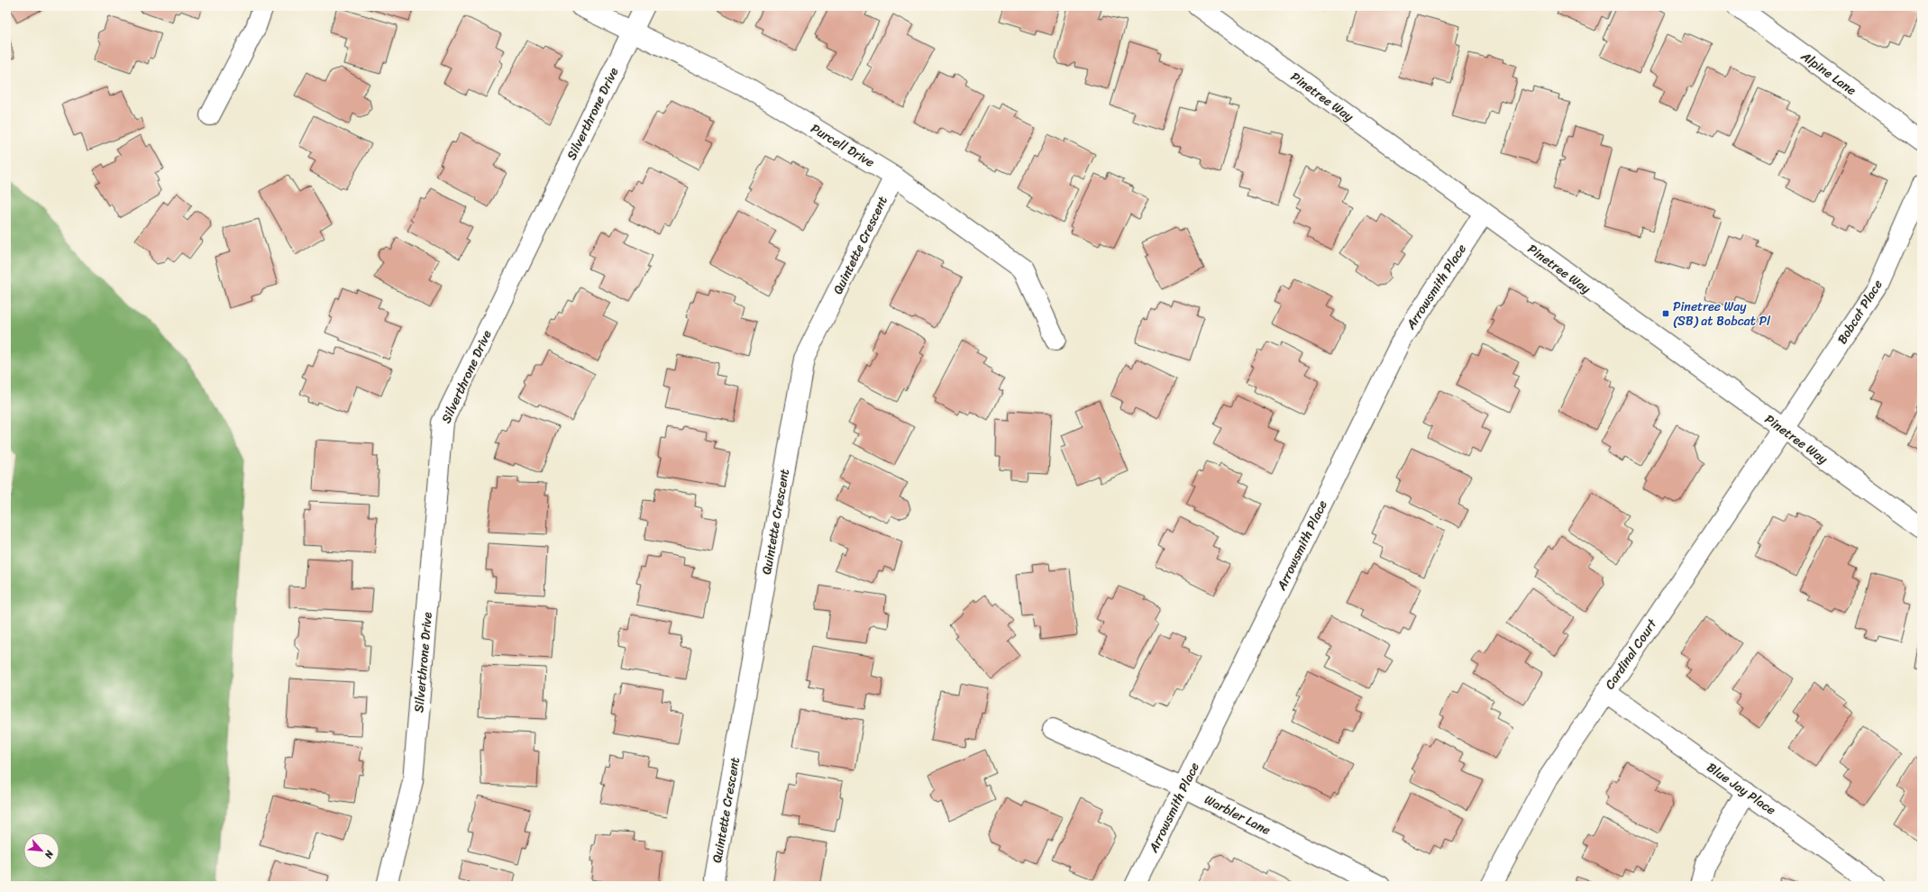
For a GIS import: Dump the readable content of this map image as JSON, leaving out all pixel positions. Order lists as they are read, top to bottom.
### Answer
{
  "streets": {
    "street": [
      "Alpine Lane",
      "Pinetree Way",
      "Silverthrone Drive",
      "Purcell Drive",
      "Quintette Crescent",
      "Arrowsmith Place",
      "Bobcat Place",
      "Cardinal Court",
      "Blue Jay Place",
      "Warbler Lane"
    ]
  },
  "crossings": [
    ["Pinetree Way", "Arrowsmith Place"],
    ["Pinetree Way", "Bobcat Place"],
    ["Pinetree Way", "Cardinal Court"],
    ["Silverthrone Drive", "Purcell Drive"],
    ["Purcell Drive", "Quintette Crescent"],
    ["Arrowsmith Place", "Warbler Lane"],
    ["Bobcat Place", "Cardinal Court"],
    ["Cardinal Court", "Blue Jay Place"]
  ],
  "places": {
    "transit": ["Pinetree Way (SB) at Bobcat Pl"]
  },
  "north": "bottom right"
}
